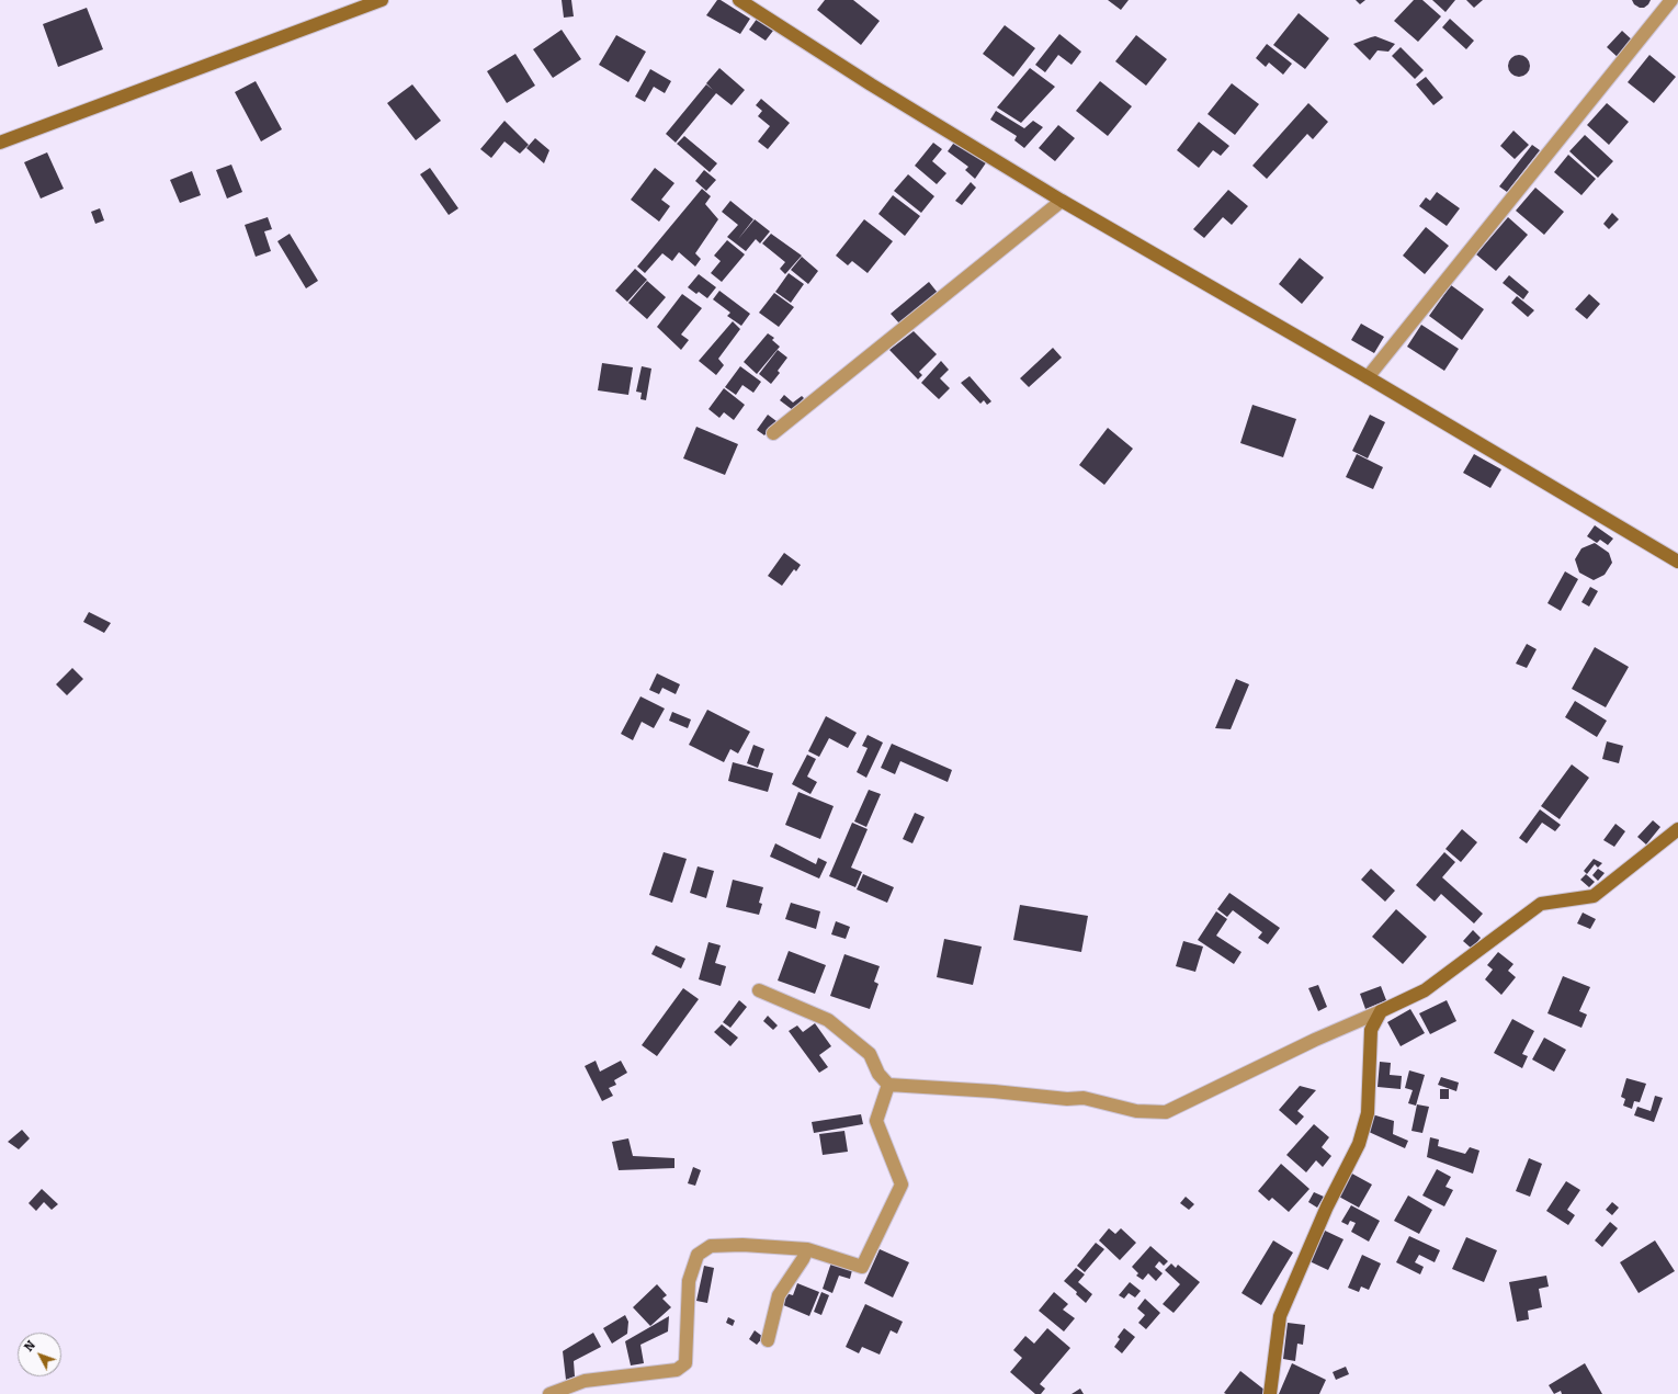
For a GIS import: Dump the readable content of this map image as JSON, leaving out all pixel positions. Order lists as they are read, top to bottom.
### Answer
{
  "north": "top left"
}
